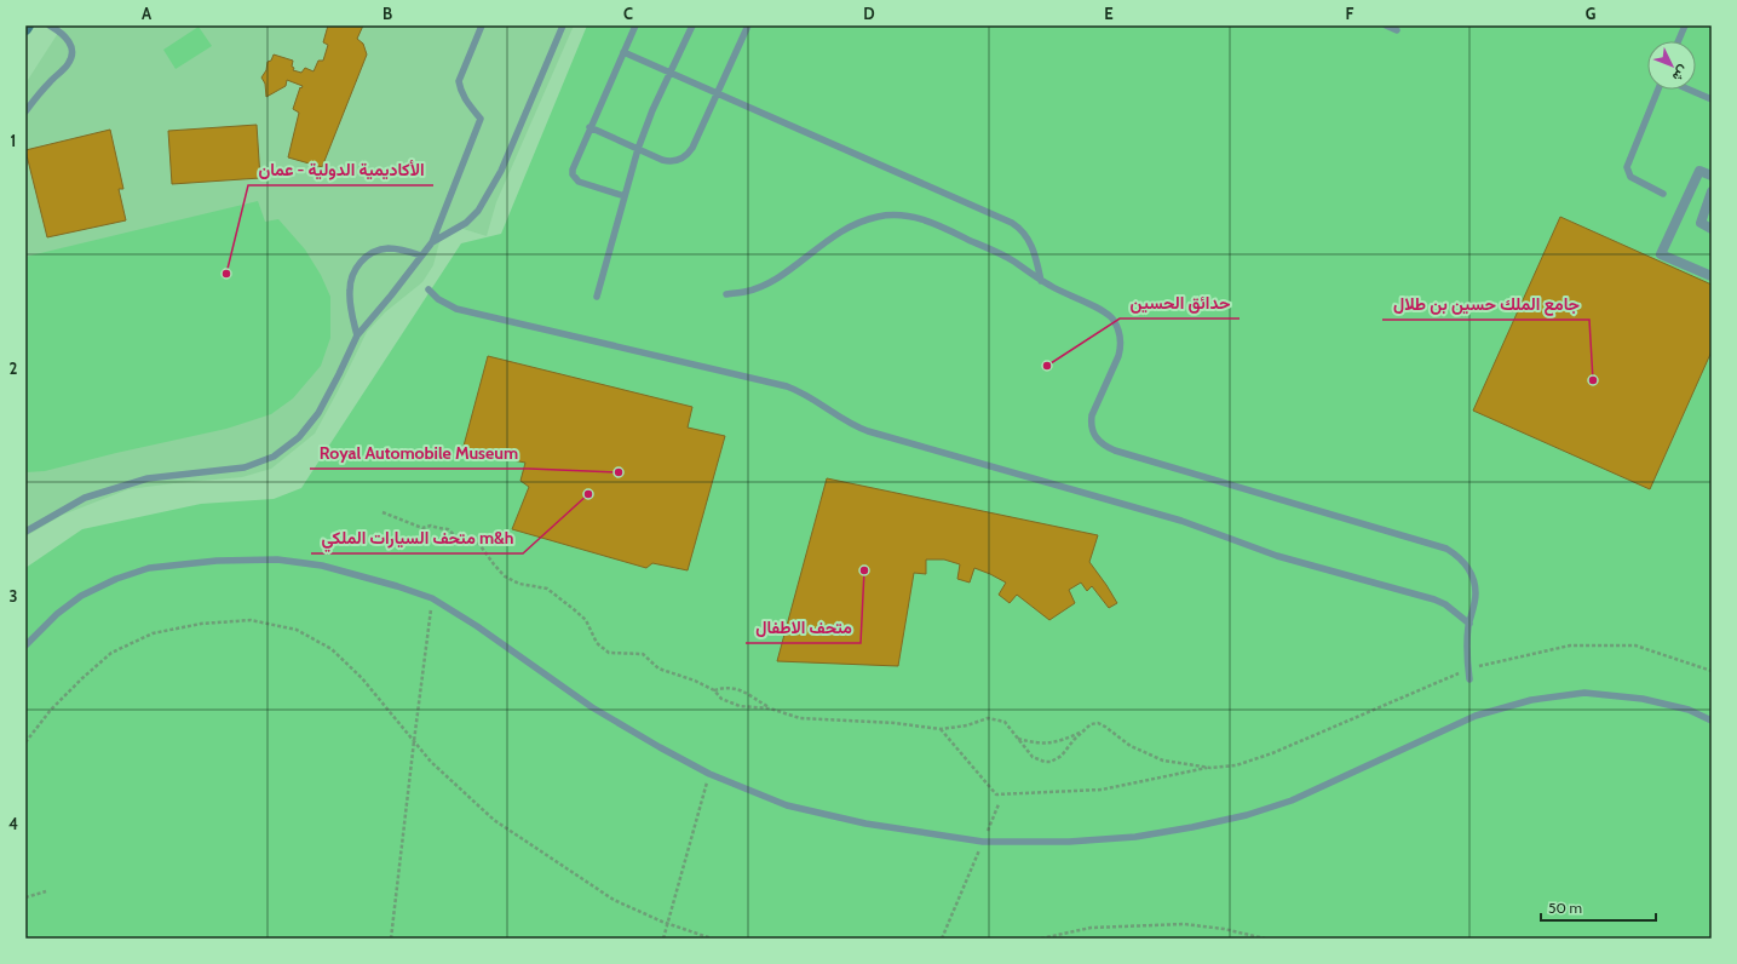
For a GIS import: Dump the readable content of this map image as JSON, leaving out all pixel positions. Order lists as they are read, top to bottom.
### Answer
{
  "places": [
    "الأكاديمية الدولية - عمان",
    "حدائق الحسين",
    "جامع الملك حسين بن طلال",
    "Royal Automobile Museum",
    "متحف السيارات الملكي m&h",
    "متحف الاطفال"
  ],
  "scale_bar": "50 m",
  "north": "bottom right",
  "grid": {
    "columns": [
      "A",
      "B",
      "C",
      "D",
      "E",
      "F",
      "G"
    ],
    "rows": [
      "1",
      "2",
      "3",
      "4"
    ]
  }
}
